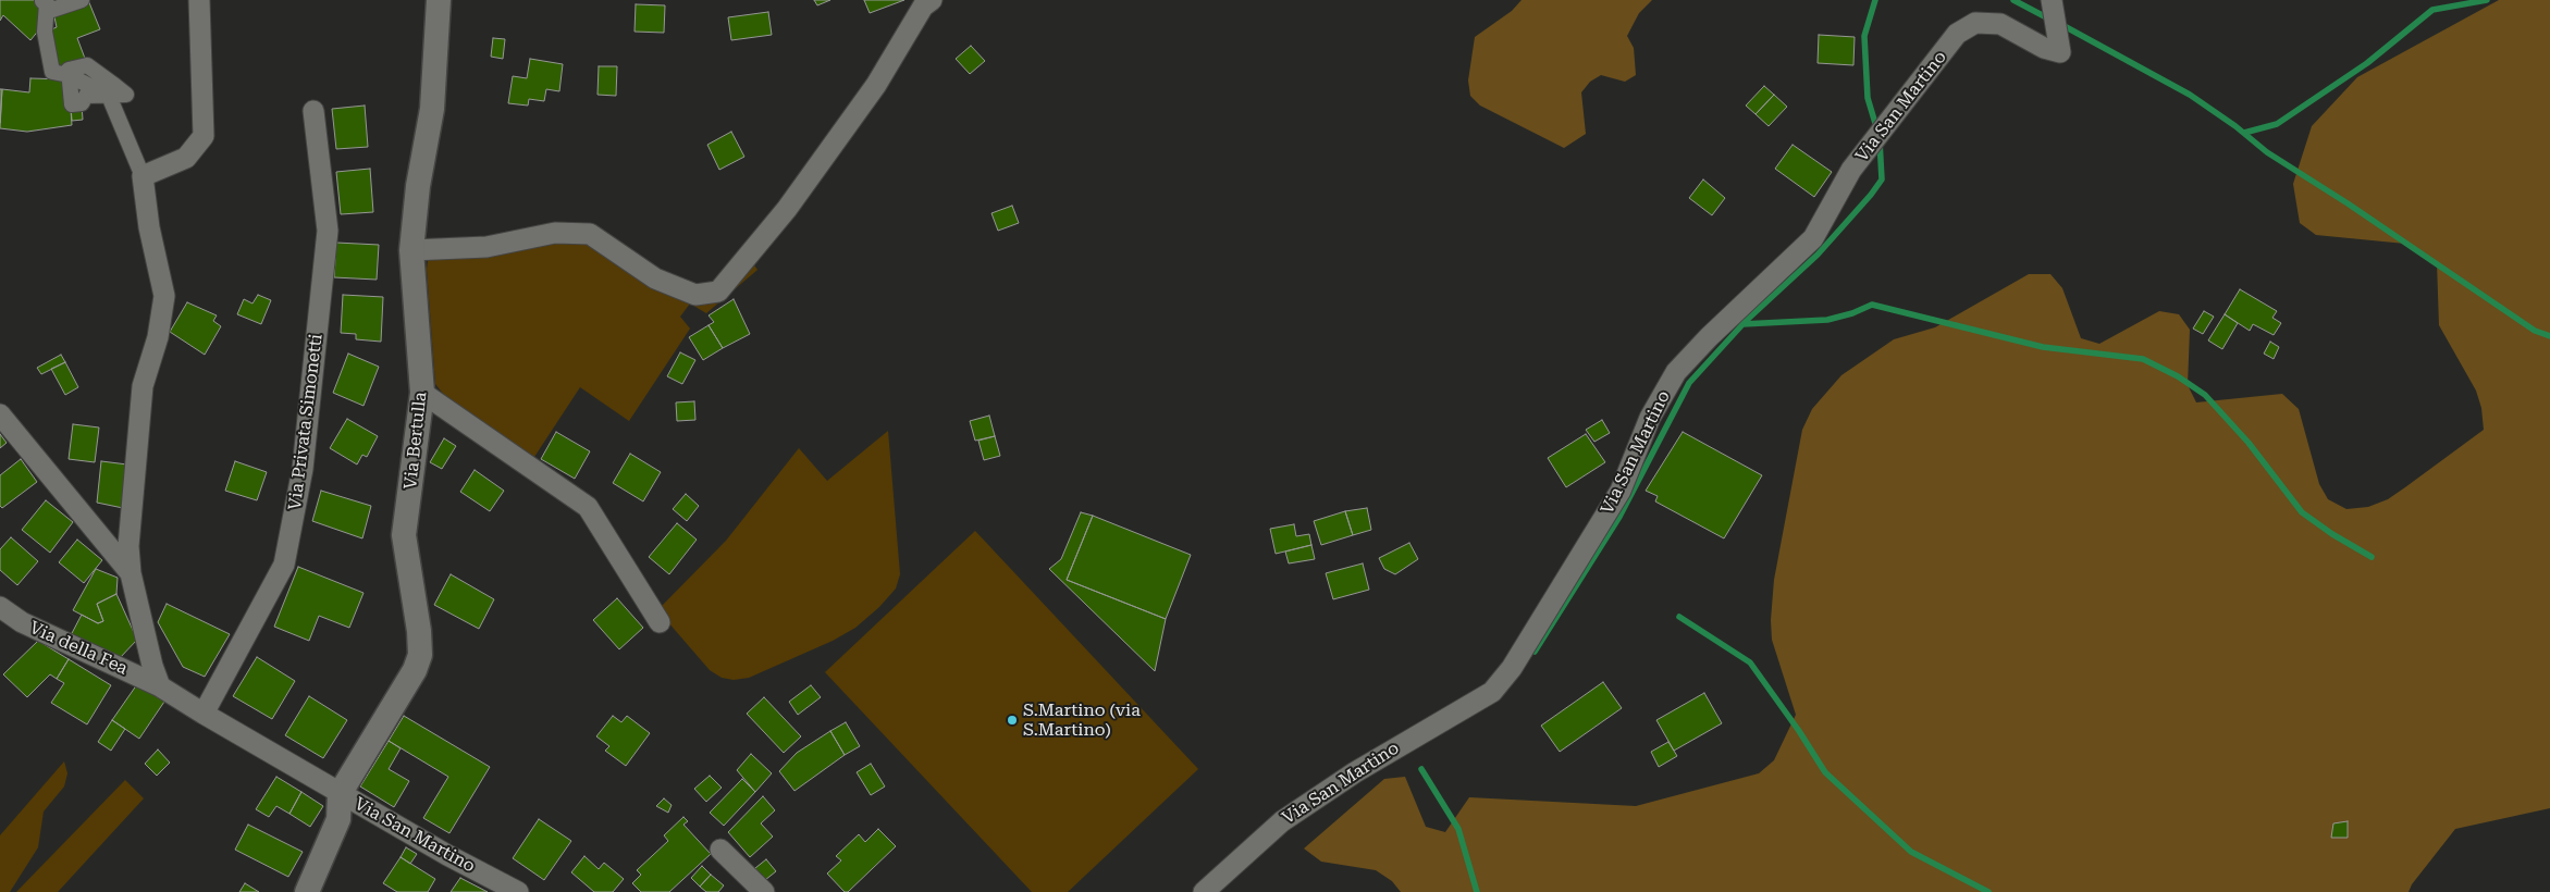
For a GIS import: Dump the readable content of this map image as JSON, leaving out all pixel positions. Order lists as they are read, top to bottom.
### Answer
{
  "streets": {
    "street": [
      "Via San Martino",
      "Via Privata Simonetti",
      "Via Bertulla",
      "Via della Fea"
    ]
  },
  "crossings": [
    ["Via San Martino", "Via Privata Simonetti"],
    ["Via San Martino", "Via Bertulla"],
    ["Via San Martino", "Via della Fea"],
    ["Via Privata Simonetti", "Via della Fea"]
  ],
  "places": ["S.Martino (via S.Martino)"]
}
